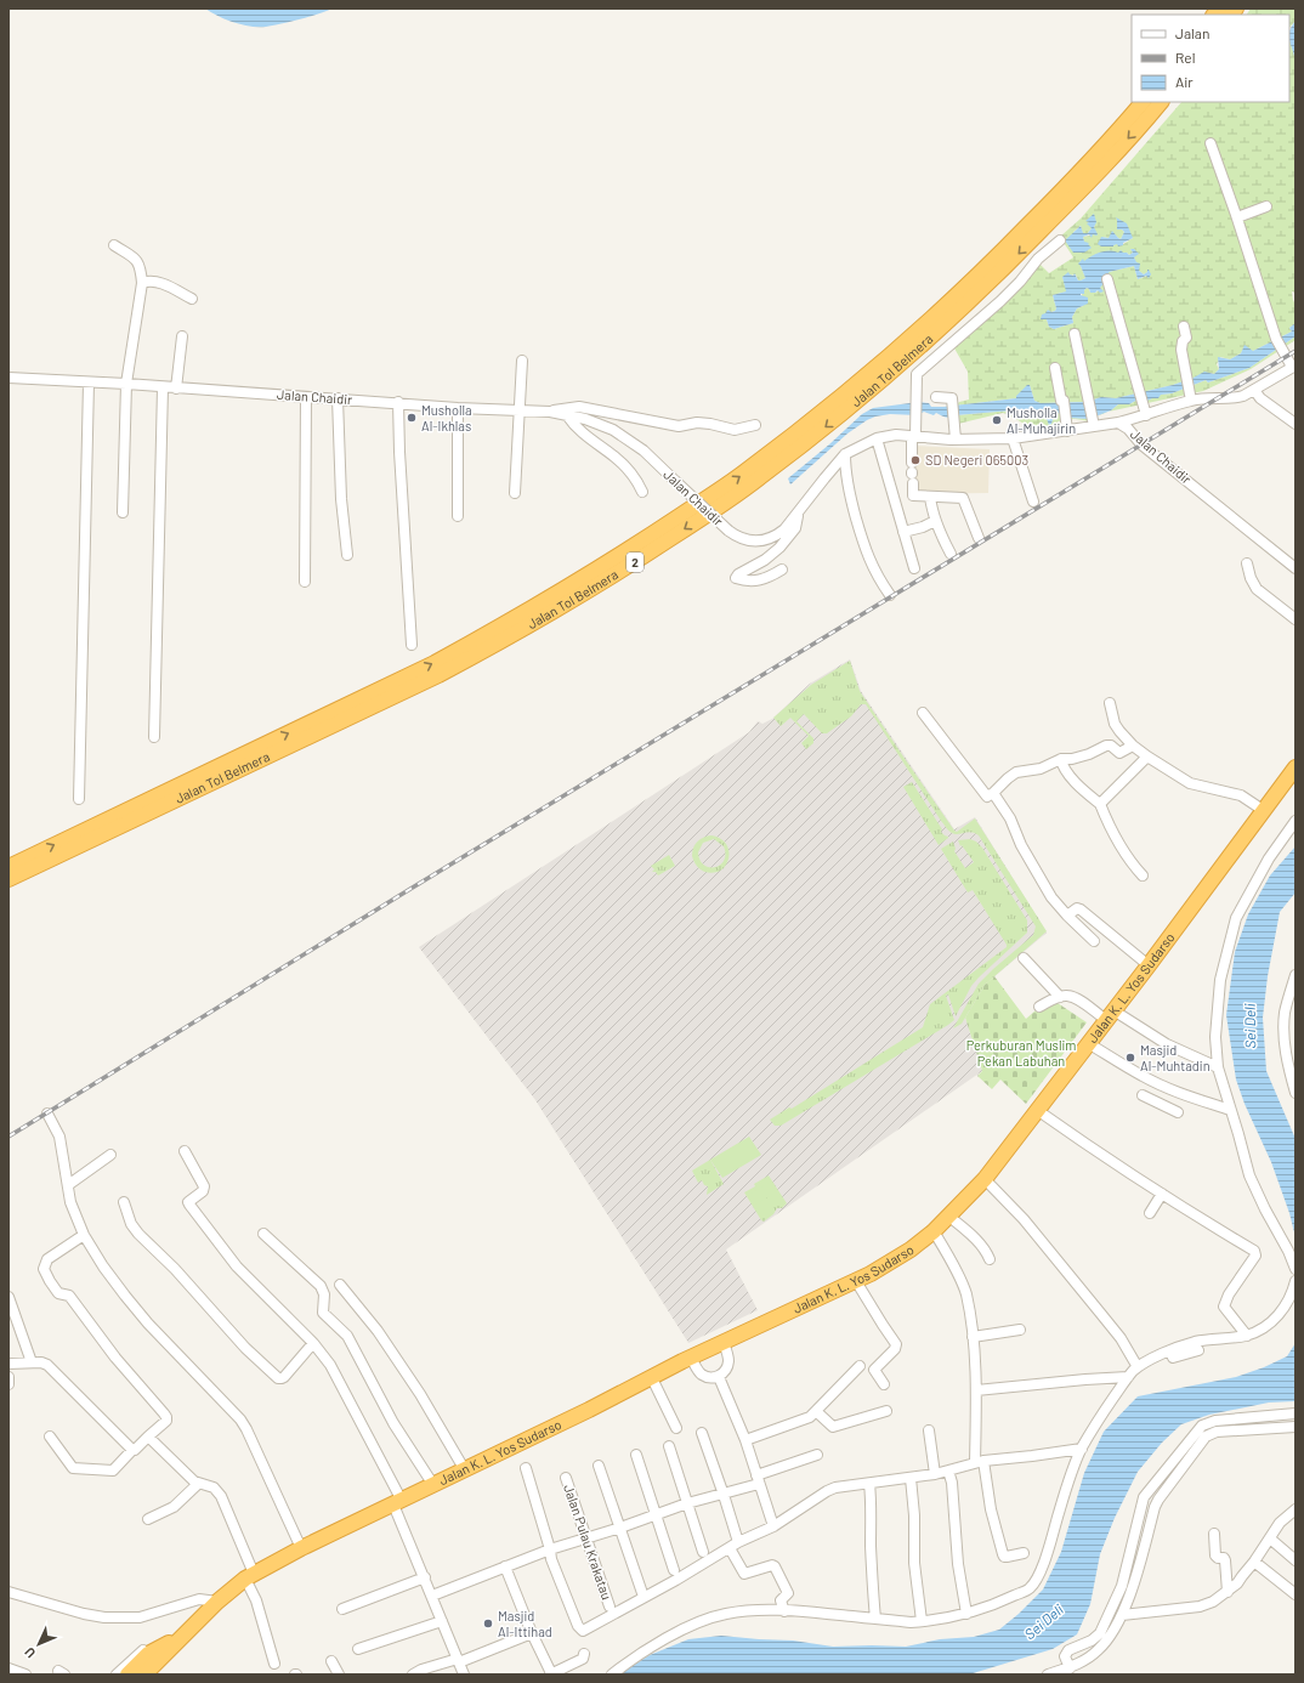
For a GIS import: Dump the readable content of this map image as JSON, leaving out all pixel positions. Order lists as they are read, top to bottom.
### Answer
{
  "streets": {
    "highway": ["Jalan Tol Belmera", "2", "Jalan K. L. Yos Sudarso"],
    "street": ["Jalan Chaidir", "Jalan Pulau Krakatau"]
  },
  "water": ["Sei Deli"],
  "parks": ["Perkuburan Muslim Pekan Labuhan"],
  "places": [
    "Musholla Al-Ikhlas",
    "Musholla Al-Muhajirin",
    "SD Negeri 065003",
    "Masjid Al-Muhtadin",
    "Masjid Al-Ittihad"
  ],
  "legend": ["Jalan", "Rel", "Air"],
  "north": "bottom left"
}
